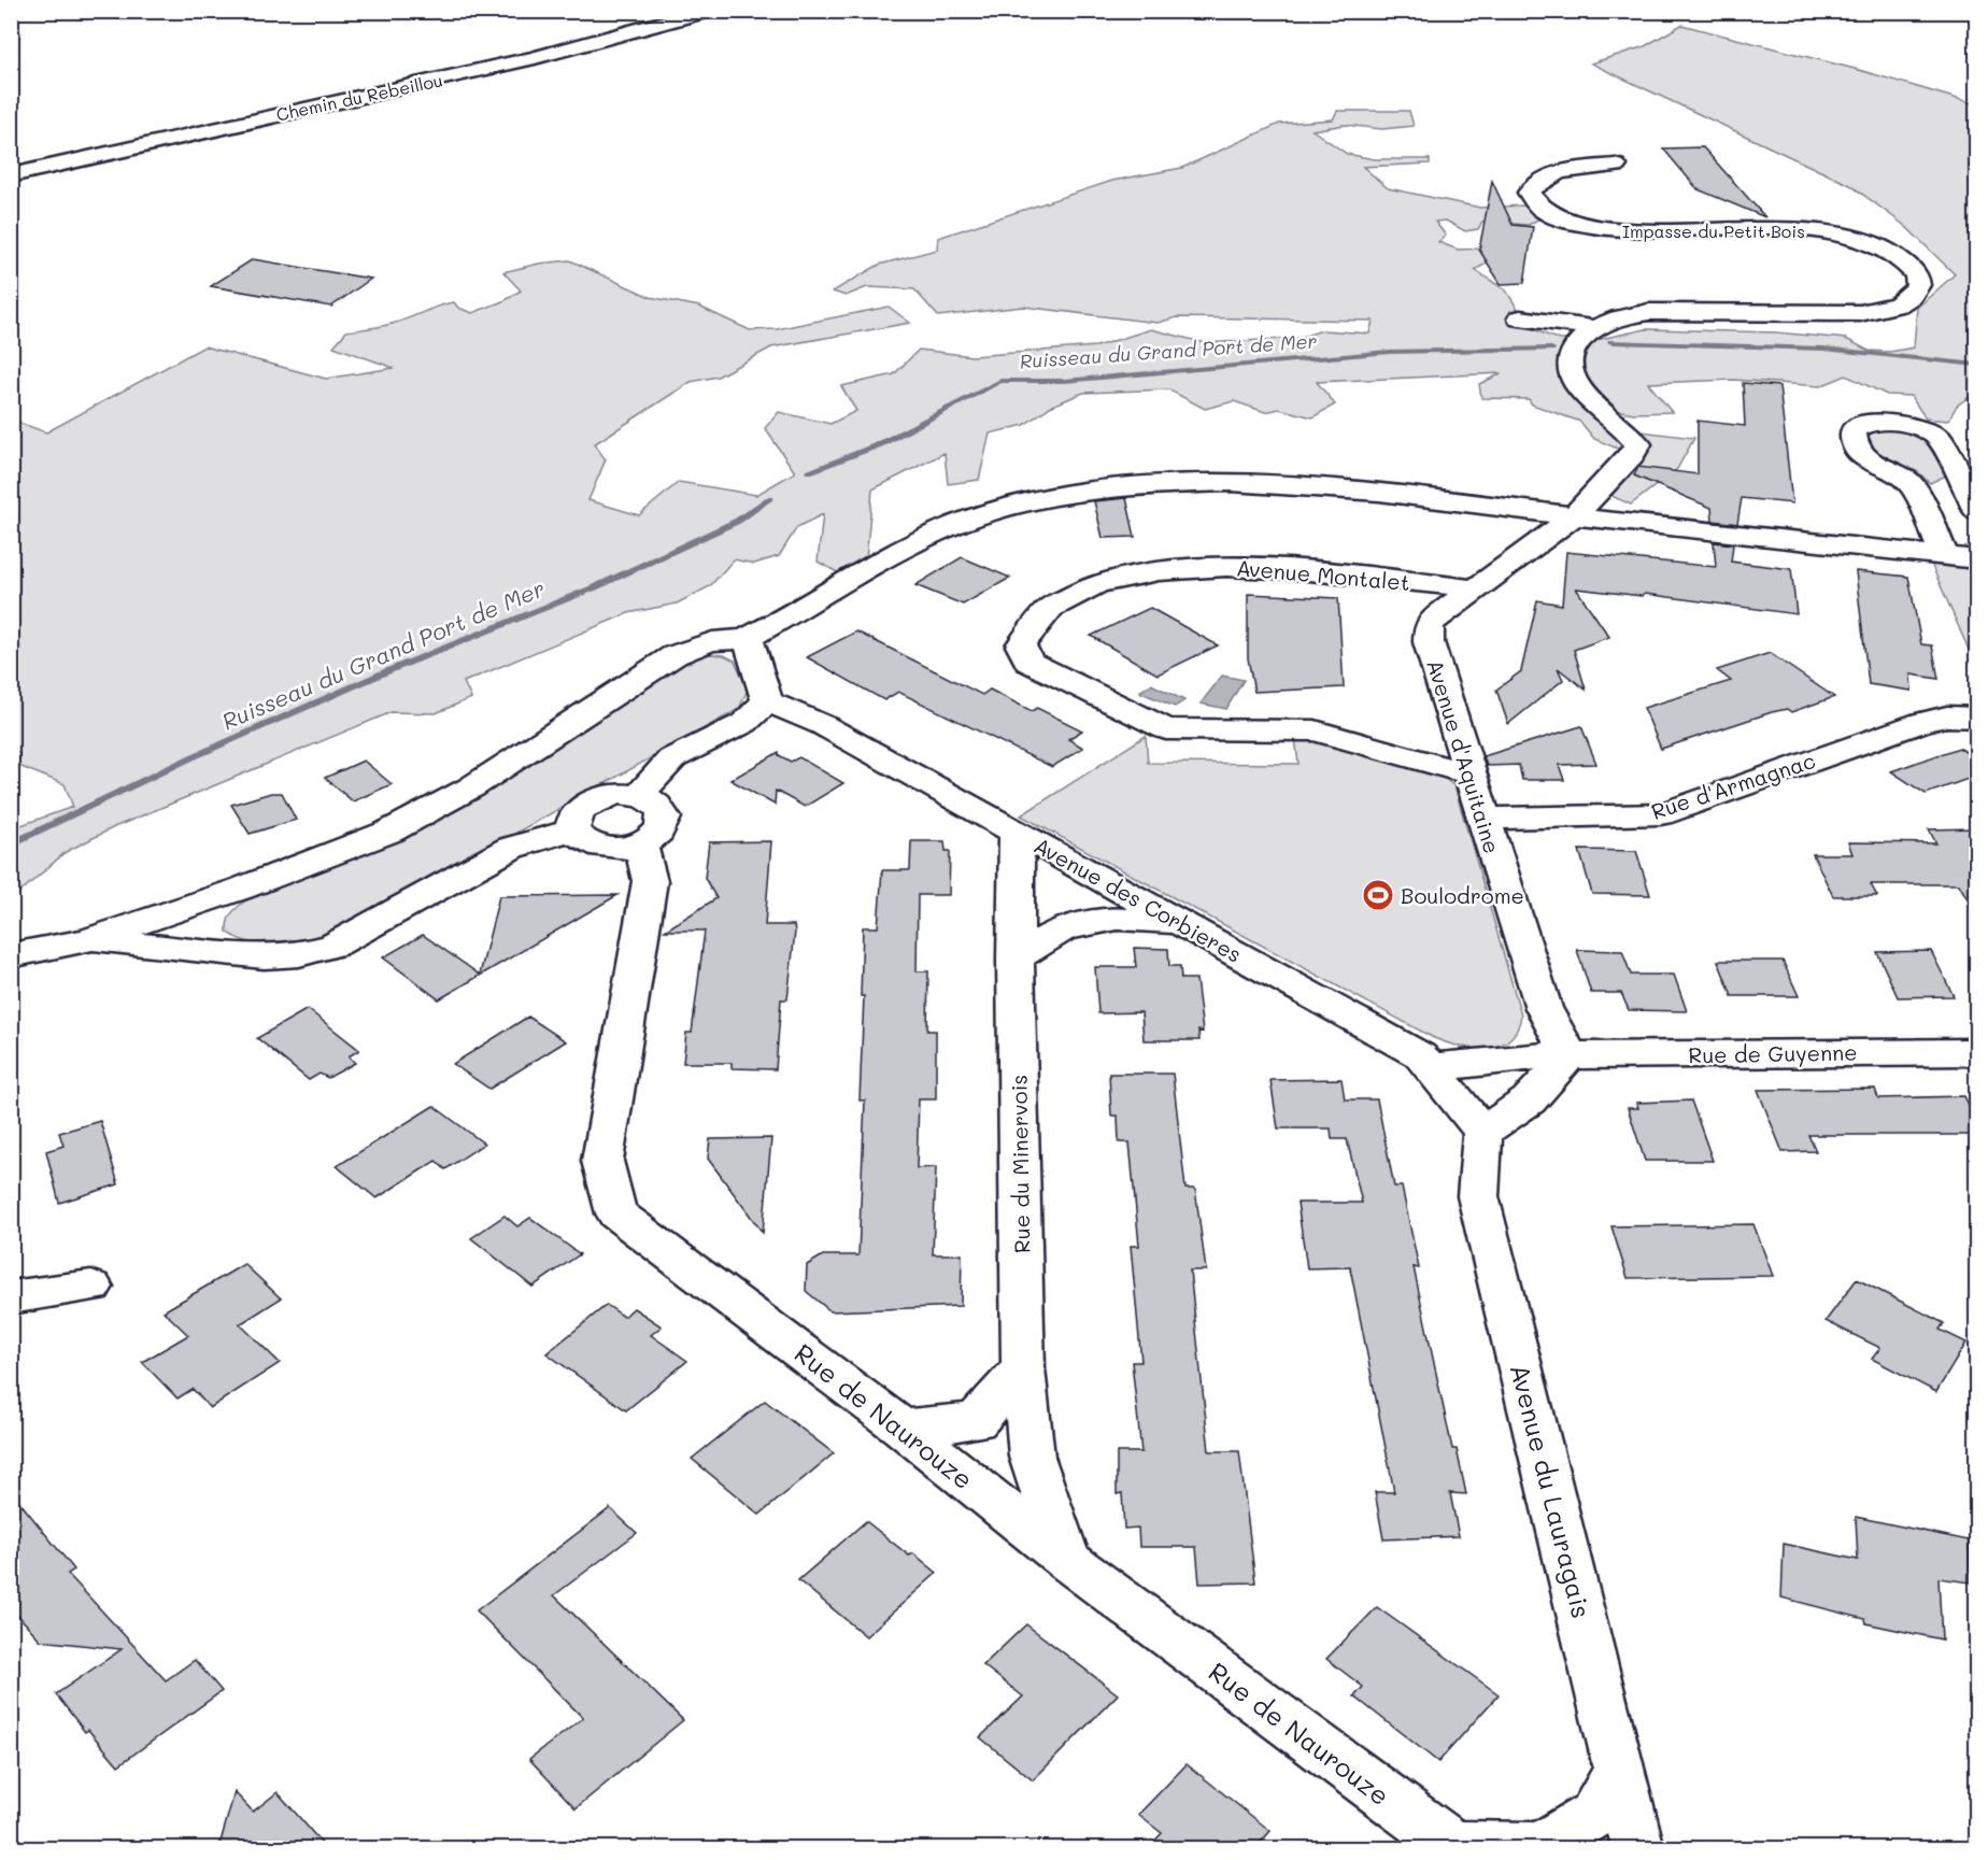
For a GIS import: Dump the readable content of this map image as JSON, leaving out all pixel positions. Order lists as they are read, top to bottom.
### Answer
{
  "streets": {
    "street": [
      "Chemin du Rebeillou",
      "Impasse du Petit Bois",
      "Avenue Montalet",
      "Avenue d'Aquitaine",
      "Rue d'Armagnac",
      "Avenue des Corbieres",
      "Rue de Guyenne",
      "Rue du Minervois",
      "Rue de Naurouze",
      "Avenue du Lauragais"
    ]
  },
  "crossings": [
    ["Impasse du Petit Bois", "Avenue d'Aquitaine"],
    ["Avenue Montalet", "Avenue d'Aquitaine"],
    ["Avenue d'Aquitaine", "Rue d'Armagnac"],
    ["Avenue d'Aquitaine", "Rue de Guyenne"],
    ["Avenue des Corbieres", "Rue de Guyenne"],
    ["Avenue des Corbieres", "Rue du Minervois"],
    ["Avenue des Corbieres", "Avenue du Lauragais"],
    ["Rue du Minervois", "Rue de Naurouze"],
    ["Rue de Naurouze", "Avenue du Lauragais"]
  ],
  "water": ["Ruisseau du Grand Port de Mer"],
  "places": {
    "sports": ["Boulodrome"]
  }
}
